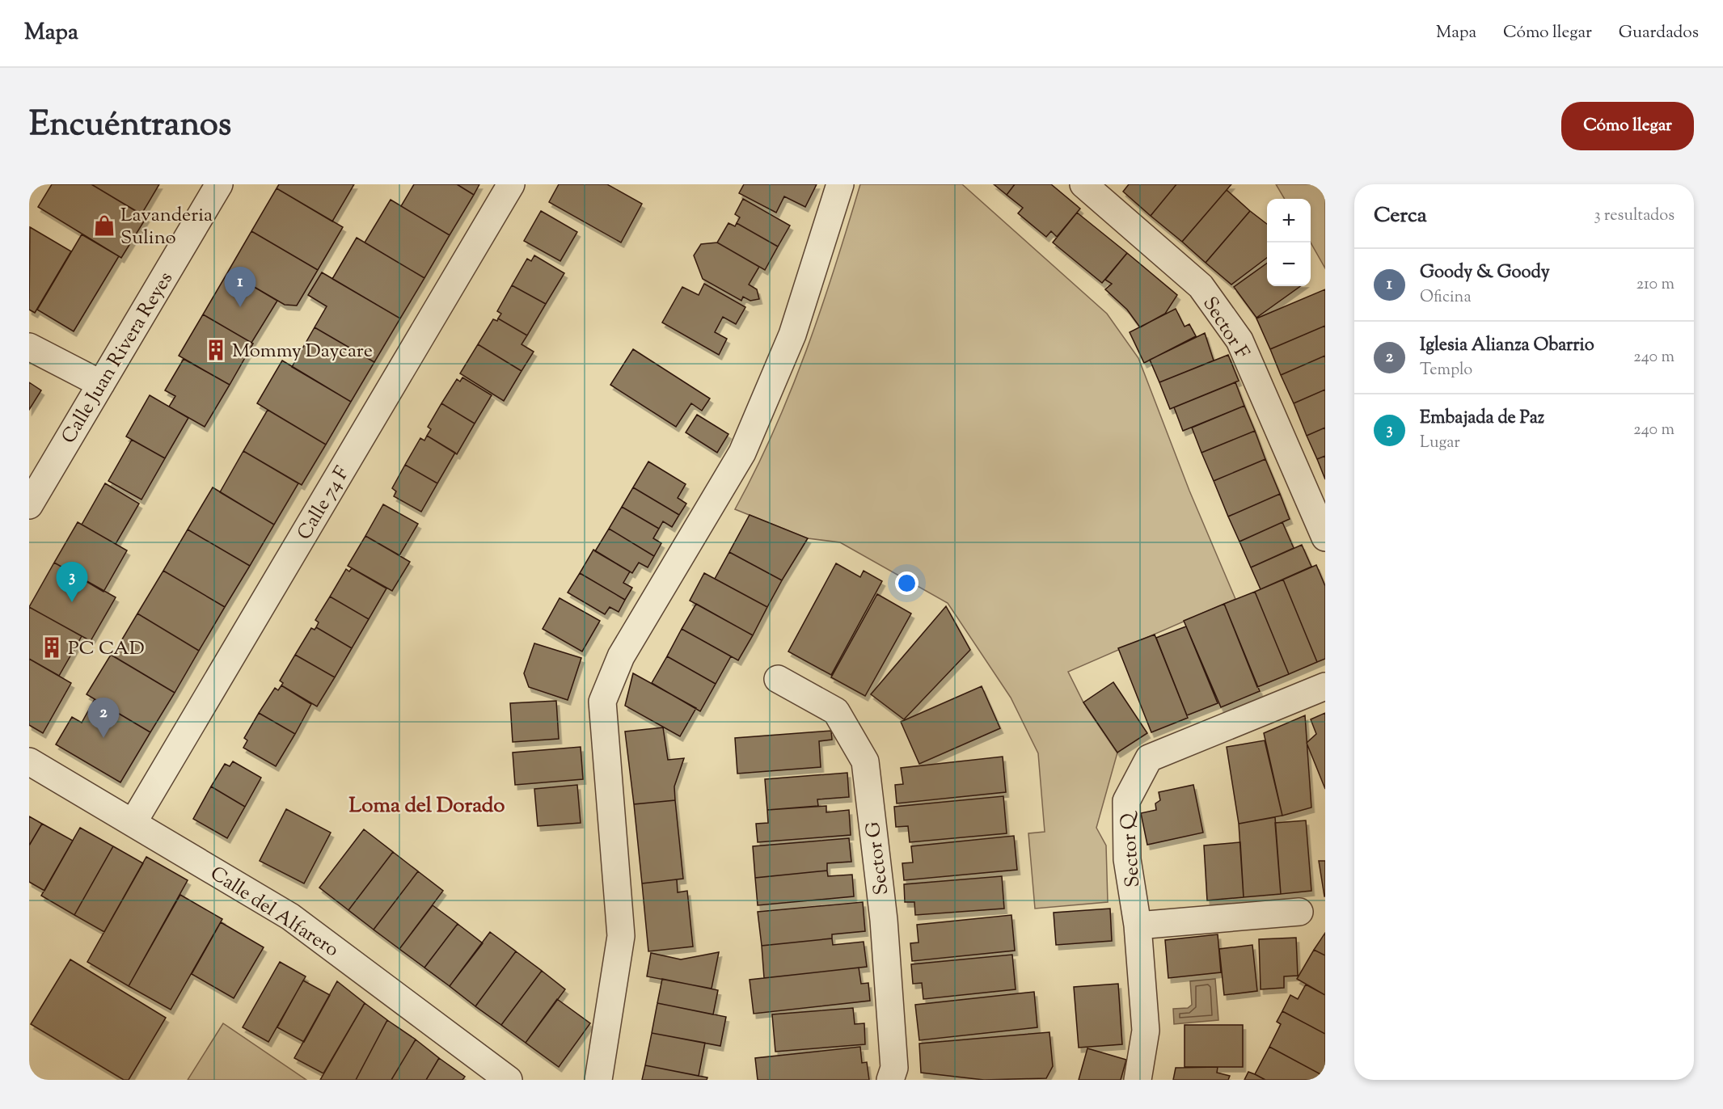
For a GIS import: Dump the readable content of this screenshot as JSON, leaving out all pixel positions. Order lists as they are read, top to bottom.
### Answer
{
  "streets": {
    "street": [
      "Sector F",
      "Calle Juan Rivera Reyes",
      "Calle 74 F",
      "Sector Q",
      "Sector G",
      "Calle del Alfarero"
    ]
  },
  "crossings": [
    ["Calle 74 F", "Calle del Alfarero"]
  ],
  "districts": ["Loma del Dorado"],
  "places": {
    "shop": ["Lavanderia Sulino"],
    "building": ["Mommy Daycare", "PC CAD"]
  },
  "page": {
    "header": "Mapa",
    "nav": ["Mapa", "Cómo llegar", "Guardados"],
    "title": "Encuéntranos",
    "buttons": "Cómo llegar",
    "heading": ["Cerca", "3 resultados"],
    "map_buttons": ["+", "−"],
    "list": [
      {
        "mark": "1",
        "name": "Goody & Goody",
        "note": "Oficina",
        "value": "210 m"
      },
      {
        "mark": "2",
        "name": "Iglesia Alianza Obarrio",
        "note": "Templo",
        "value": "240 m"
      },
      {
        "mark": "3",
        "name": "Embajada de Paz",
        "note": "Lugar",
        "value": "240 m"
      }
    ],
    "pins": ["1", "3", "2"]
  }
}
